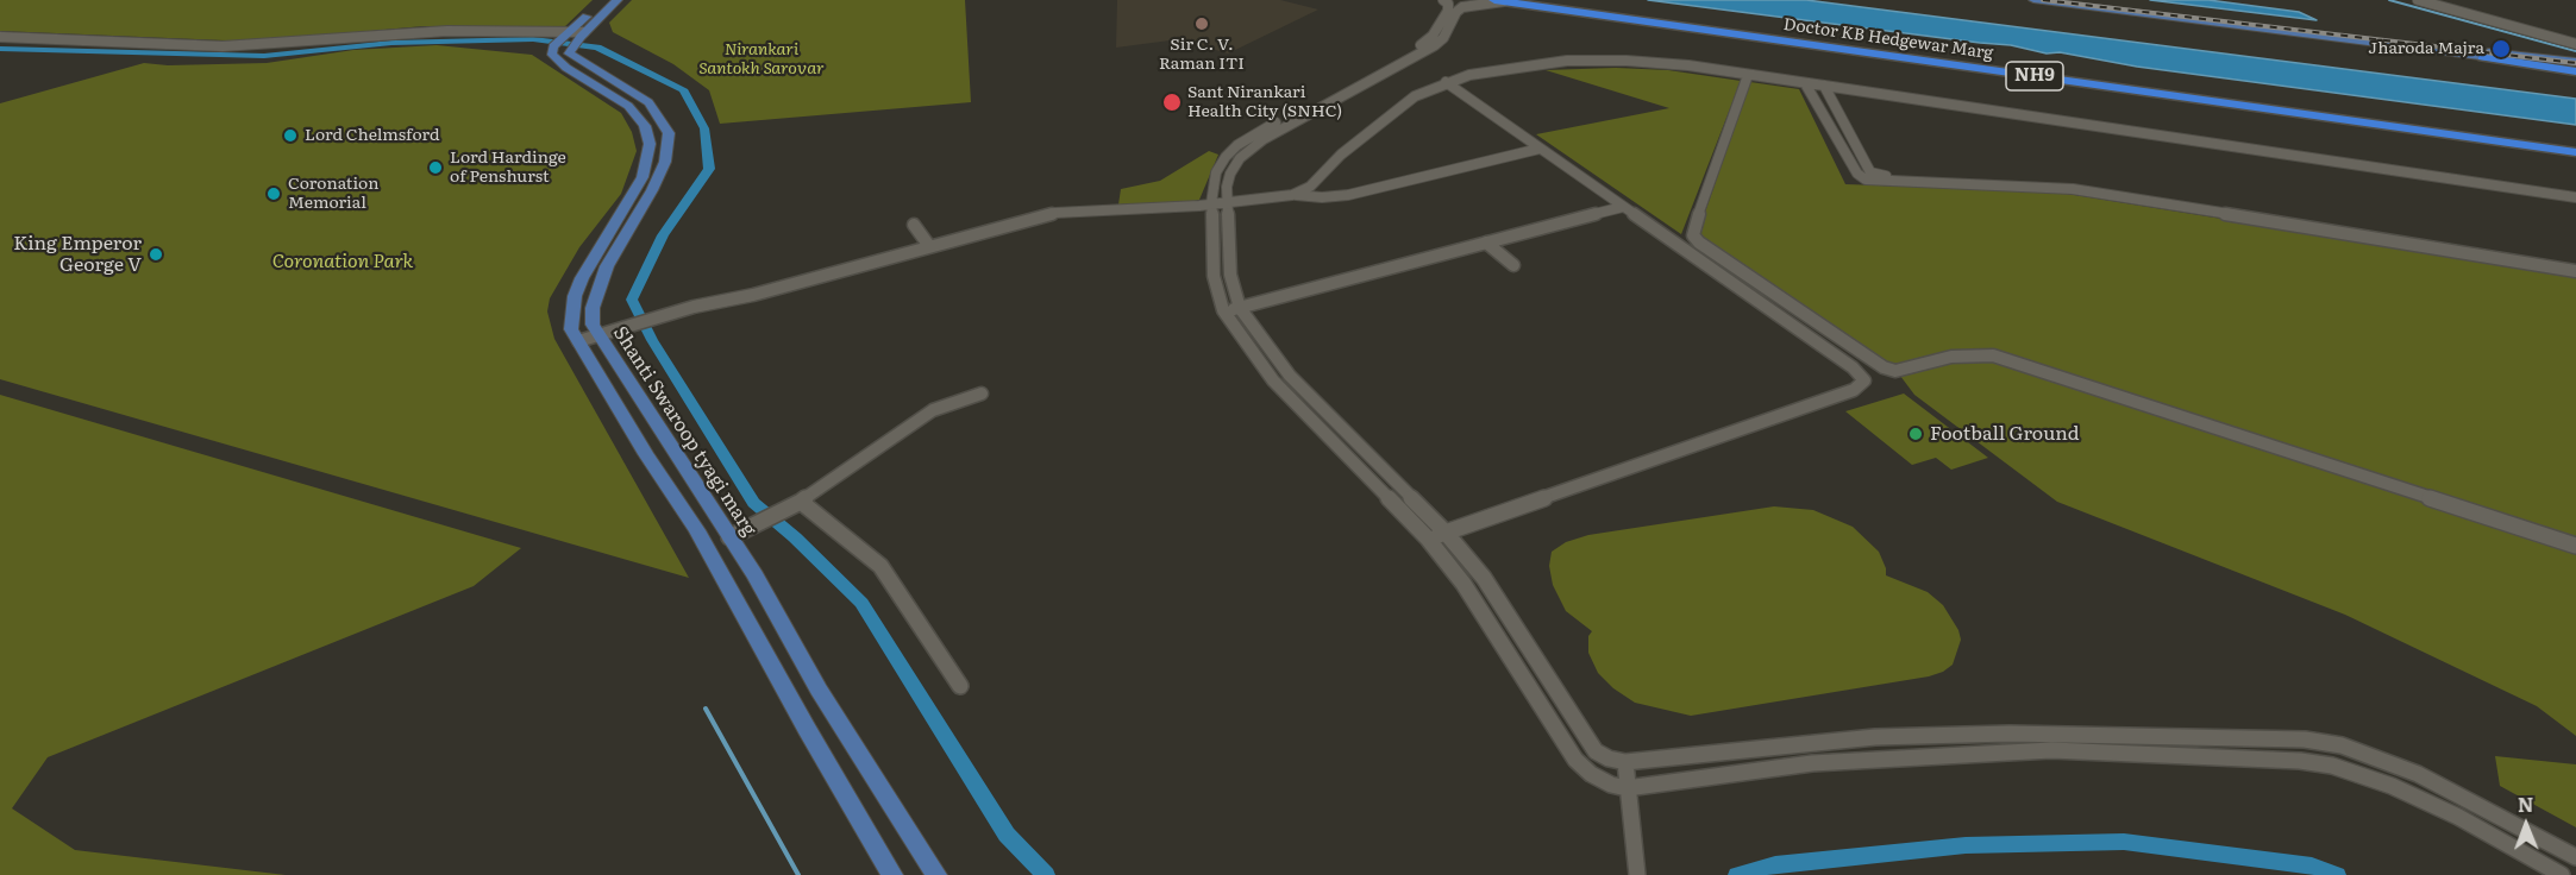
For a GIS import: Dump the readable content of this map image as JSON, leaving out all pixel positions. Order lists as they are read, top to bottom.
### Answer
{
  "streets": {
    "highway": ["Doctor KB Hedgewar Marg", "NH9"],
    "main road": ["Shanti Swaroop tyagi marg"]
  },
  "parks": ["Nirankari Santokh Sarovar", "Coronation Park"],
  "places": [
    "Sir C. V. Raman ITI",
    "Jharoda Majra",
    "Sant Nirankari Health City (SNHC)",
    "Lord Chelmsford",
    "Lord Hardinge of Penshurst",
    "Coronation Memorial",
    "King Emperor George V",
    "Football Ground"
  ],
  "north": "top"
}
